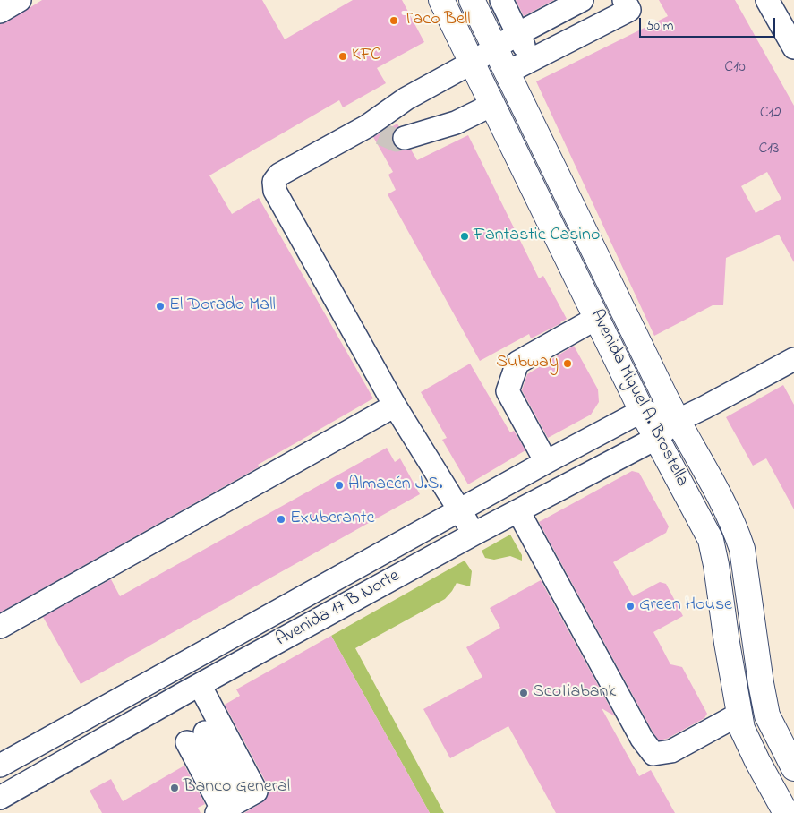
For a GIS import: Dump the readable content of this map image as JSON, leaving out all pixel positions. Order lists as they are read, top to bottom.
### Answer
{
  "streets": {
    "main road": ["Avenida Miguel A. Brostella"],
    "street": ["Avenida 17 B Norte"]
  },
  "crossings": [
    ["Avenida Miguel A. Brostella", "Avenida 17 B Norte"]
  ],
  "places": [
    "Taco Bell",
    "KFC",
    "Fantastic Casino",
    "El Dorado Mall",
    "Subway",
    "Almacén J.S.",
    "Exuberante",
    "Green House",
    "Scotiabank",
    "Banco General"
  ],
  "house_numbers": ["C10", "C12", "C13"],
  "scale_bar": "50 m"
}
